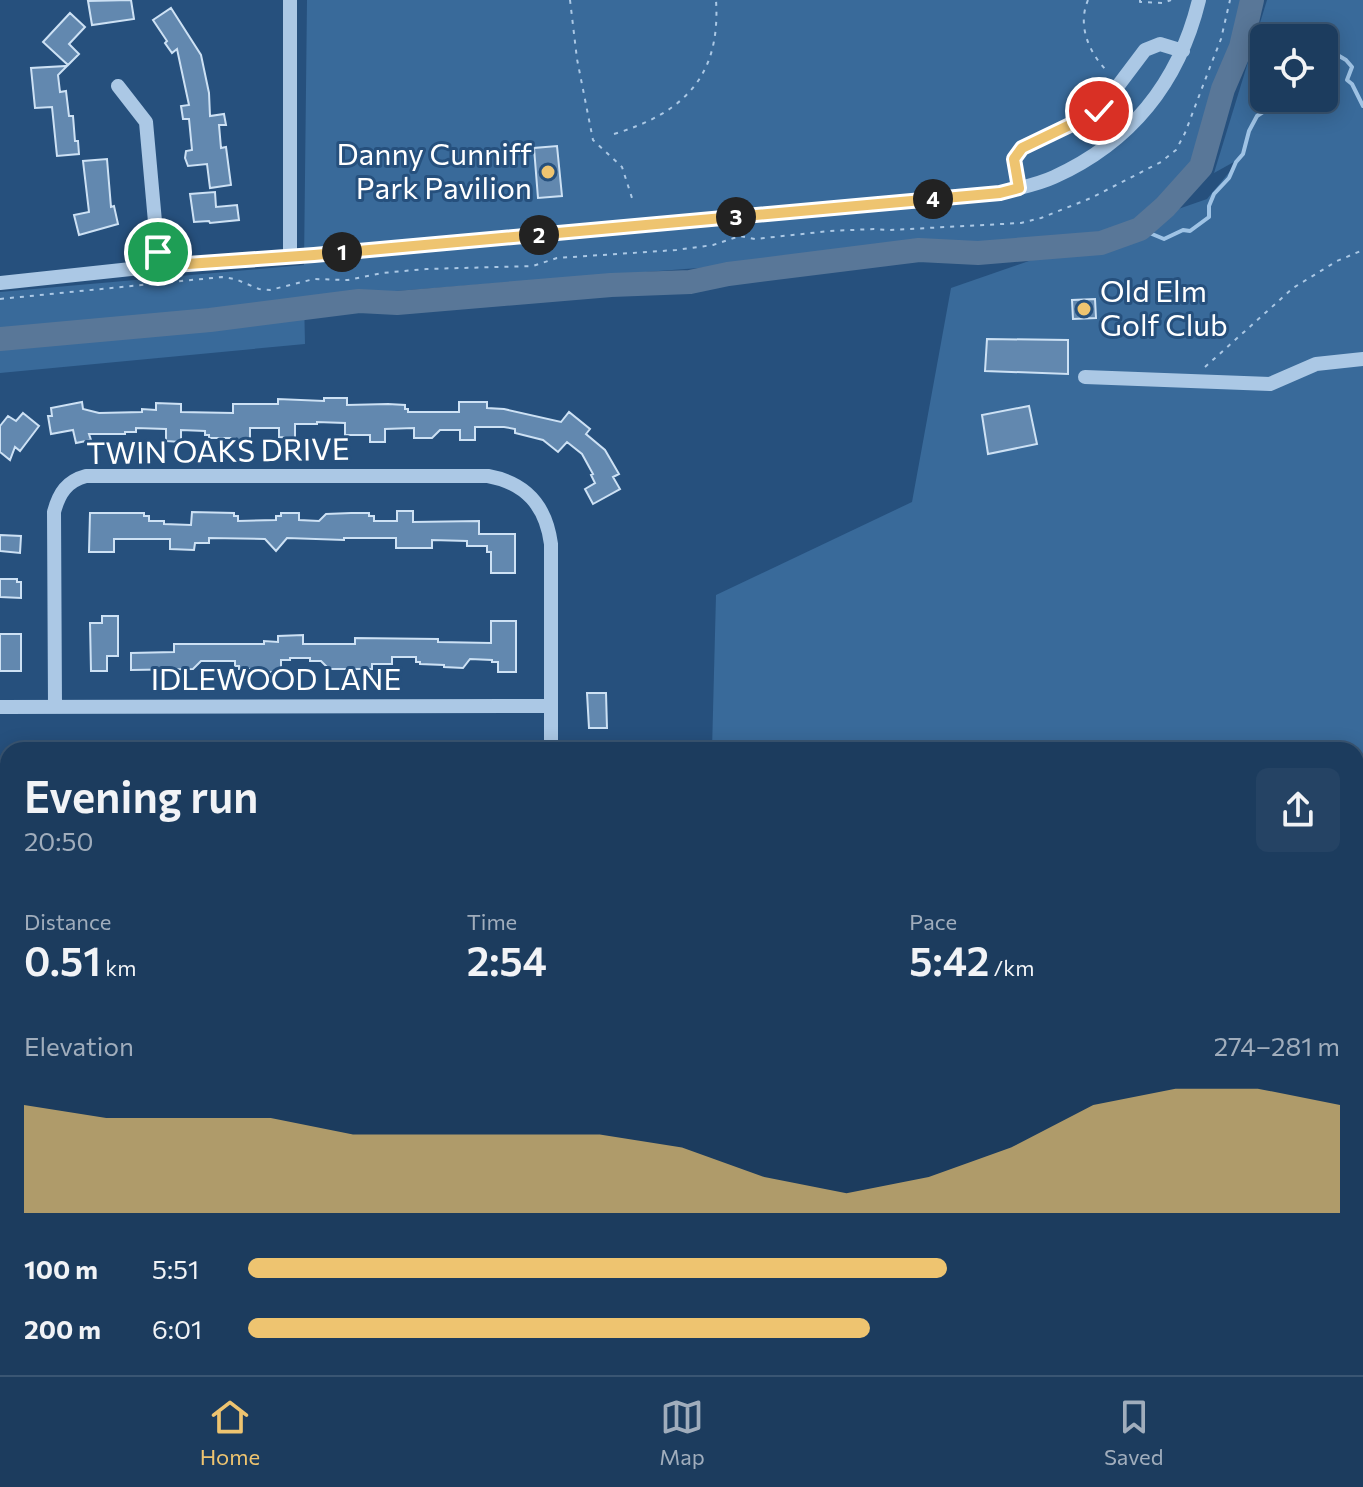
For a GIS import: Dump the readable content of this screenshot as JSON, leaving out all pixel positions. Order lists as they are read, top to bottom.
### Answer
{
  "streets": {
    "street": ["TWIN OAKS DRIVE", "IDLEWOOD LANE"]
  },
  "crossings": [
    ["TWIN OAKS DRIVE", "IDLEWOOD LANE"]
  ],
  "places": ["Danny Cunniff Park Pavilion", "Old Elm Golf Club"],
  "page": {
    "pins": [
      "4",
      "3",
      "2",
      "1"
    ],
    "heading": ["Evening run", "20:50"],
    "stats": [
      ["Distance", "0.51 km"],
      ["Time", "2:54"],
      ["Pace", "5:42 /km"]
    ],
    "chart": ["Elevation", "274–281 m"],
    "list": [
      {
        "name": "100 m",
        "note": "5:51"
      },
      {
        "name": "200 m",
        "note": "6:01"
      }
    ],
    "tabs": ["Home", "Map", "Saved"]
  }
}
